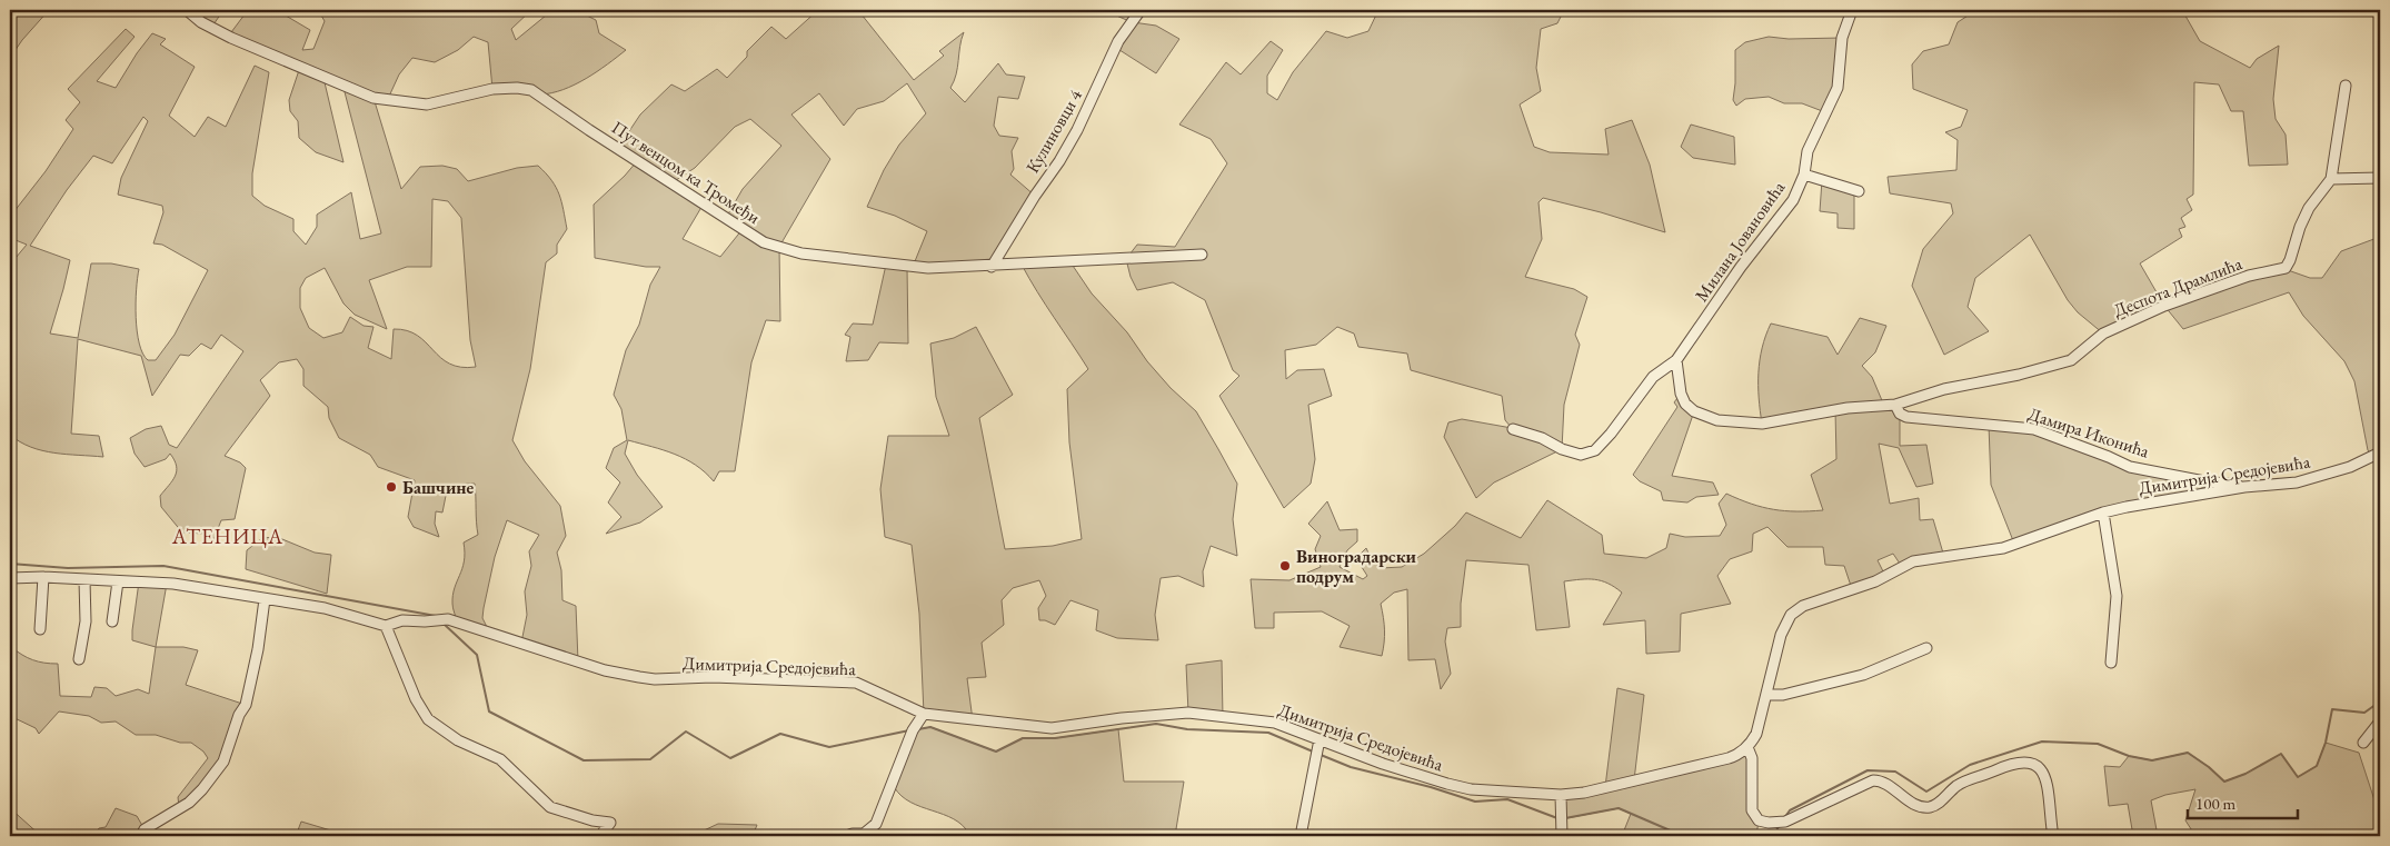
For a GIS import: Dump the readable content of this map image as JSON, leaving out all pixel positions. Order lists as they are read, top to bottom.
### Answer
{
  "streets": {
    "street": [
      "Кулиновци 4",
      "Пут венцом ка Тромеђи",
      "Милана Јовановића",
      "Деспота Драмлића",
      "Дамира Иконића",
      "Димитрија Средојевића"
    ]
  },
  "crossings": [
    ["Кулиновци 4", "Пут венцом ка Тромеђи"],
    ["Деспота Драмлића", "Дамира Иконића"],
    ["Дамира Иконића", "Димитрија Средојевића"]
  ],
  "districts": ["АТЕНИЦА"],
  "places": ["Башчине", "Виноградарски подрум"],
  "scale_bar": "100 m"
}
